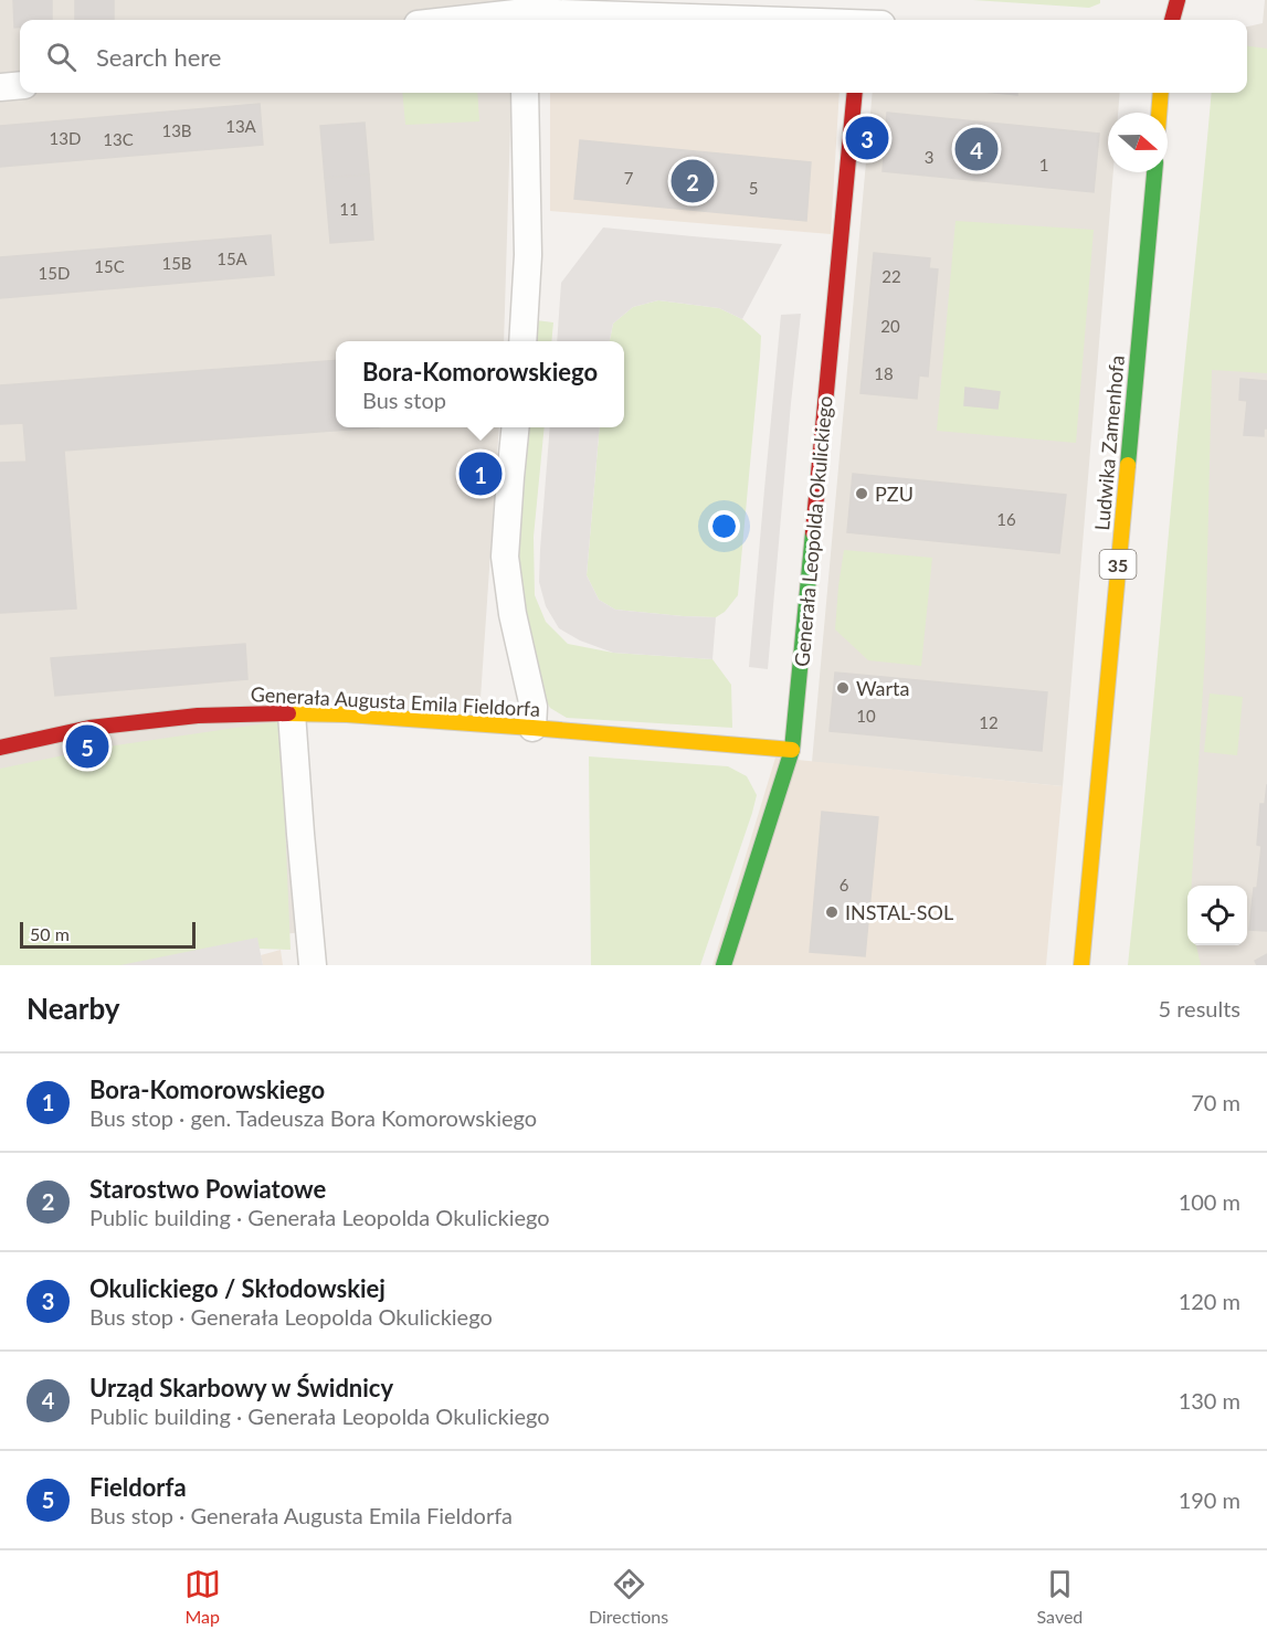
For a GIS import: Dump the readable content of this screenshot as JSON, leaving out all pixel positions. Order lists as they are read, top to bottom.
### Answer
{
  "streets": {
    "street": [
      "Ludwika Zamenhofa",
      "Generała Leopolda Okulickiego",
      "35",
      "Generała Augusta Emila Fieldorfa"
    ]
  },
  "crossings": [
    ["Generała Leopolda Okulickiego", "Generała Augusta Emila Fieldorfa"]
  ],
  "places": ["PZU", "Warta", "INSTAL-SOL"],
  "house_numbers": [
    "13A",
    "13B",
    "13D",
    "13C",
    "3",
    "1",
    "7",
    "5",
    "11",
    "15A",
    "15B",
    "15C",
    "15D",
    "22",
    "20",
    "18",
    "16",
    "10",
    "12",
    "6"
  ],
  "scale_bar": "50 m",
  "north": "right",
  "page": {
    "search": "Search here",
    "pins": [
      "3",
      "4",
      "2",
      "1",
      "5"
    ],
    "popup": ["Bora-Komorowskiego", "Bus stop"],
    "scale": "50 m",
    "heading": ["Nearby", "5 results"],
    "list": [
      {
        "mark": "1",
        "name": "Bora-Komorowskiego",
        "note": "Bus stop · gen. Tadeusza Bora Komorowskiego",
        "value": "70 m"
      },
      {
        "mark": "2",
        "name": "Starostwo Powiatowe",
        "note": "Public building · Generała Leopolda Okulickiego",
        "value": "100 m"
      },
      {
        "mark": "3",
        "name": "Okulickiego / Skłodowskiej",
        "note": "Bus stop · Generała Leopolda Okulickiego",
        "value": "120 m"
      },
      {
        "mark": "4",
        "name": "Urząd Skarbowy w Świdnicy",
        "note": "Public building · Generała Leopolda Okulickiego",
        "value": "130 m"
      },
      {
        "mark": "5",
        "name": "Fieldorfa",
        "note": "Bus stop · Generała Augusta Emila Fieldorfa",
        "value": "190 m"
      }
    ],
    "nav": ["Map", "Directions", "Saved"]
  }
}
